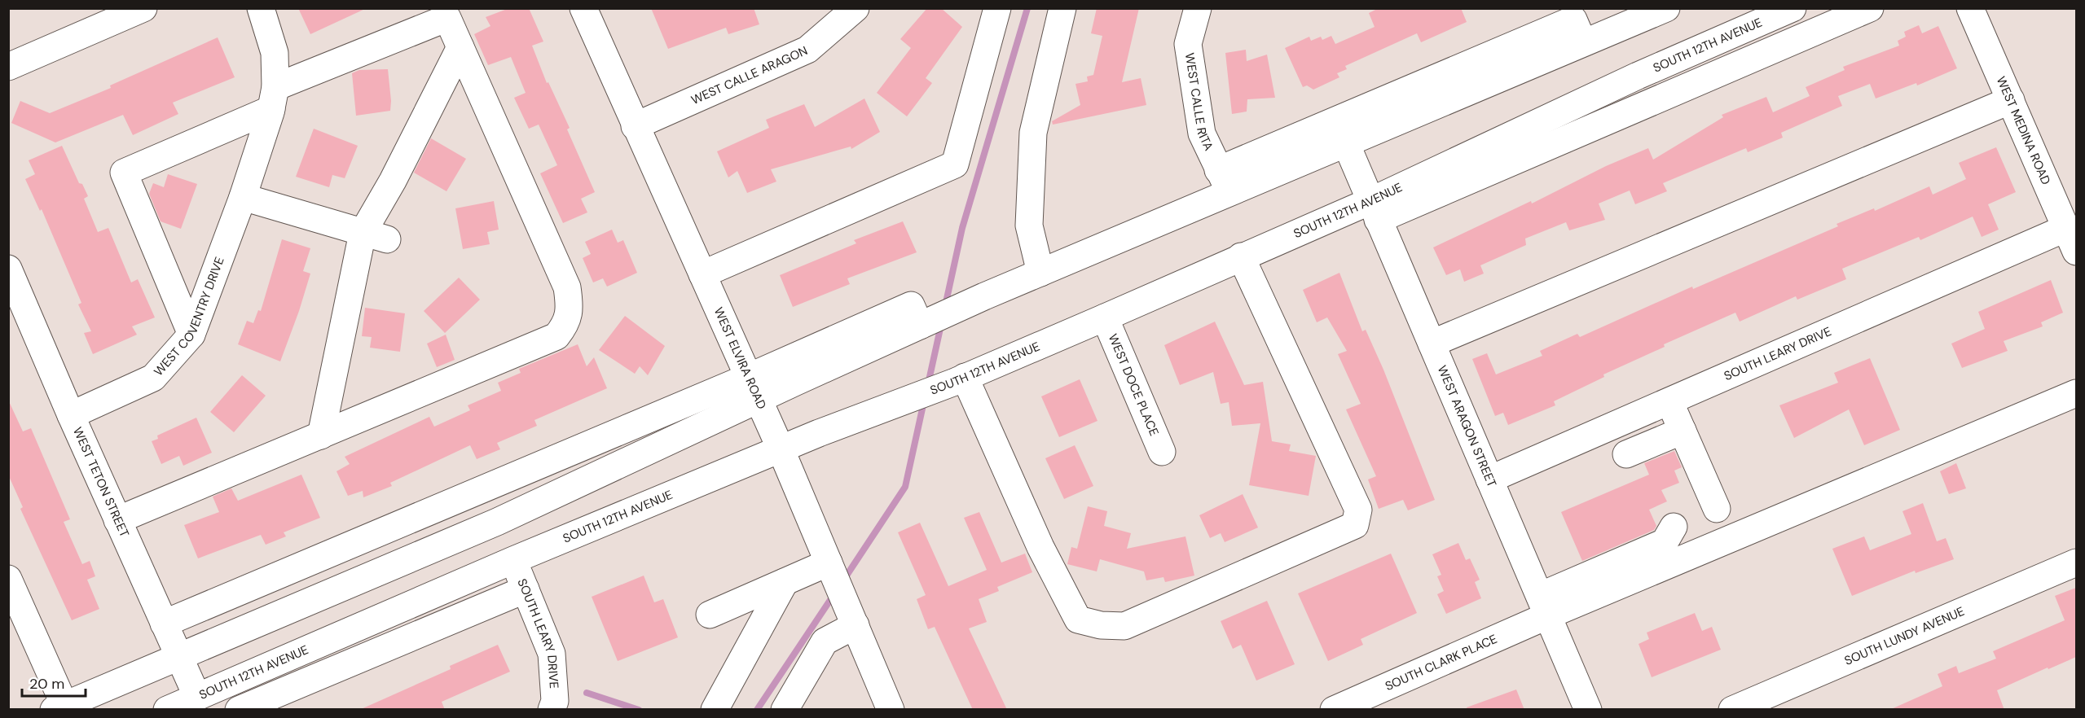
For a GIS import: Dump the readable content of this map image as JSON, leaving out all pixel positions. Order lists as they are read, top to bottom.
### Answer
{
  "streets": {
    "street": [
      "SOUTH 12TH AVENUE",
      "WEST CALLE ARAGON",
      "WEST CALLE RITA",
      "WEST MEDINA ROAD",
      "WEST COVENTRY DRIVE",
      "SOUTH LEARY DRIVE",
      "WEST ELVIRA ROAD",
      "WEST DOCE PLACE",
      "WEST ARAGON STREET",
      "WEST TETON STREET",
      "SOUTH LUNDY AVENUE",
      "SOUTH CLARK PLACE"
    ]
  },
  "crossings": [
    ["SOUTH 12TH AVENUE", "SOUTH LEARY DRIVE"],
    ["SOUTH 12TH AVENUE", "WEST ELVIRA ROAD"],
    ["SOUTH 12TH AVENUE", "WEST DOCE PLACE"],
    ["SOUTH 12TH AVENUE", "WEST ARAGON STREET"],
    ["SOUTH 12TH AVENUE", "WEST TETON STREET"],
    ["WEST CALLE ARAGON", "WEST ELVIRA ROAD"],
    ["WEST MEDINA ROAD", "SOUTH LEARY DRIVE"],
    ["WEST COVENTRY DRIVE", "WEST TETON STREET"],
    ["SOUTH LEARY DRIVE", "WEST ARAGON STREET"],
    ["WEST ARAGON STREET", "SOUTH CLARK PLACE"]
  ],
  "scale_bar": "20 m"
}
